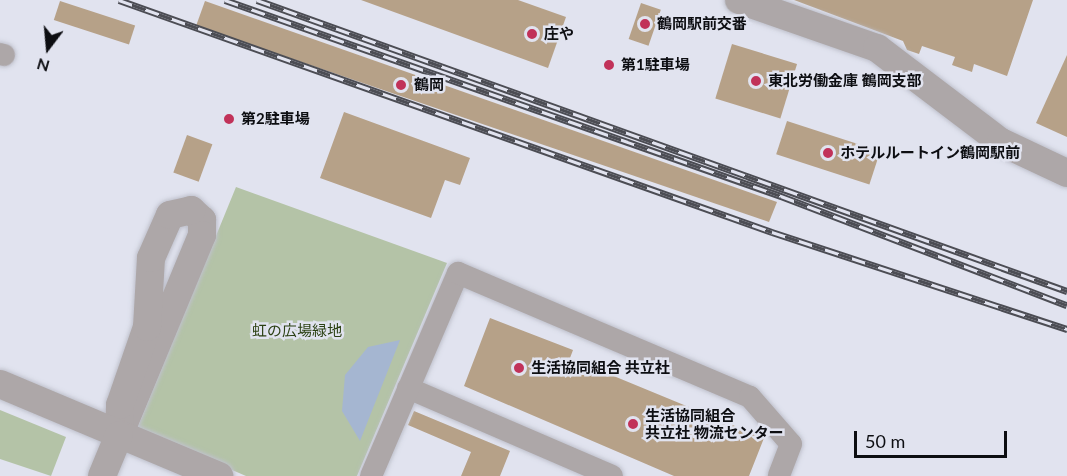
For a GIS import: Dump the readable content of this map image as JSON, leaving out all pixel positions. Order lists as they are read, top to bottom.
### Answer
{
  "parks": ["虹の広場緑地"],
  "places": [
    "鶴岡駅前交番",
    "庄や",
    "第1駐車場",
    "東北労働金庫 鶴岡支部",
    "鶴岡",
    "第2駐車場",
    "ホテルルートイン鶴岡駅前",
    "生活協同組合 共立社",
    "生活協同組合 共立社 物流センター"
  ],
  "scale_bar": "50 m",
  "north": "bottom"
}
